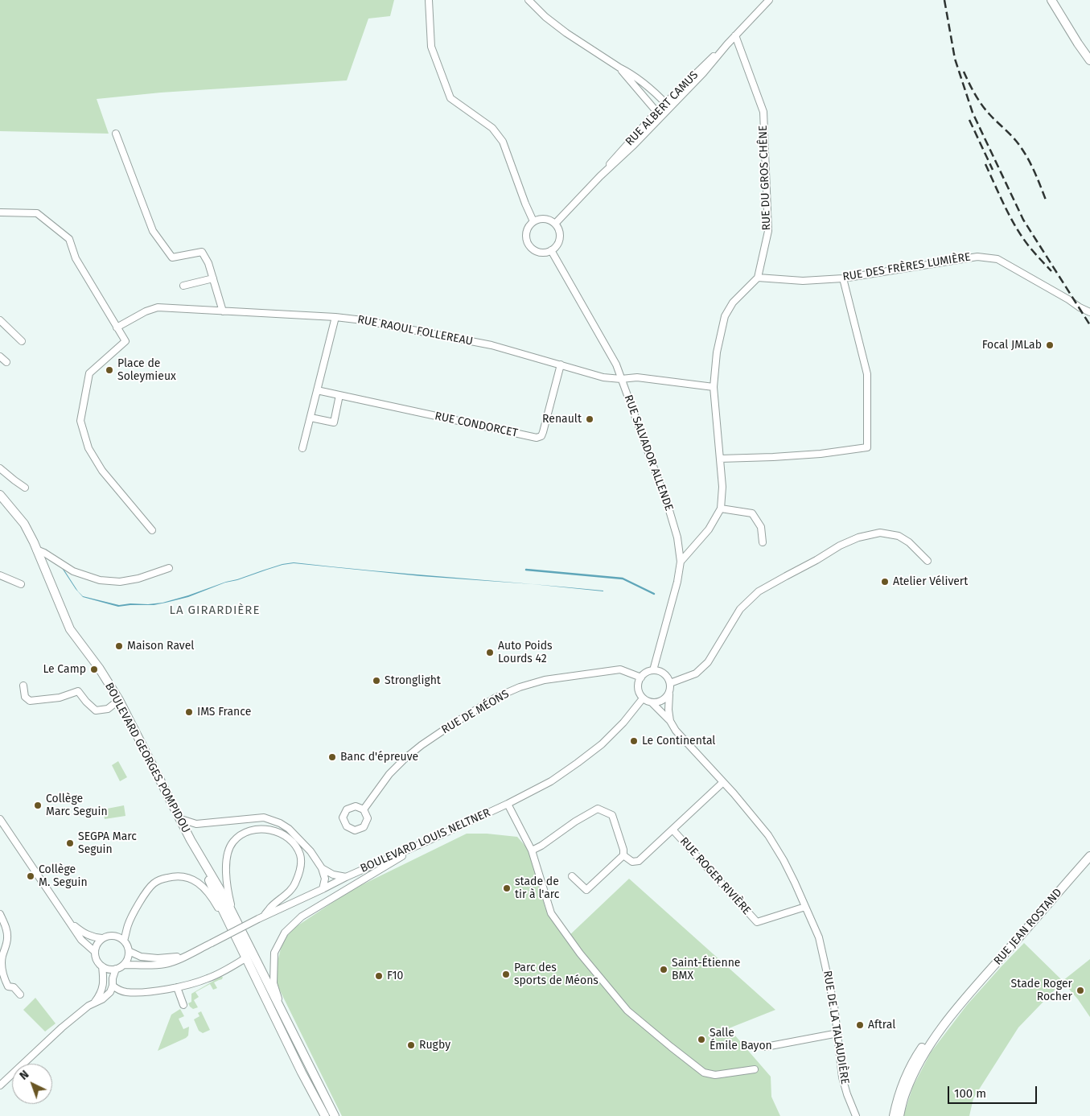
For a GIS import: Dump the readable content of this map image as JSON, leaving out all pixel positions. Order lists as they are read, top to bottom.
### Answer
{
  "streets": {
    "main road": ["BOULEVARD GEORGES POMPIDOU", "RUE JEAN ROSTAND"],
    "street": [
      "RUE ALBERT CAMUS",
      "RUE DU GROS CHÊNE",
      "RUE DES FRÈRES LUMIÈRE",
      "RUE RAOUL FOLLEREAU",
      "RUE CONDORCET",
      "RUE SALVADOR ALLENDE",
      "RUE DE MÉONS",
      "BOULEVARD LOUIS NELTNER",
      "RUE ROGER RIVIÈRE",
      "RUE DE LA TALAUDIÈRE"
    ]
  },
  "crossings": [
    ["RUE ALBERT CAMUS", "RUE DU GROS CHÊNE"],
    ["RUE ALBERT CAMUS", "RUE SALVADOR ALLENDE"],
    ["RUE DU GROS CHÊNE", "RUE DES FRÈRES LUMIÈRE"],
    ["RUE RAOUL FOLLEREAU", "RUE CONDORCET"],
    ["RUE RAOUL FOLLEREAU", "RUE SALVADOR ALLENDE"],
    ["RUE SALVADOR ALLENDE", "RUE DE MÉONS"],
    ["RUE SALVADOR ALLENDE", "BOULEVARD LOUIS NELTNER"],
    ["RUE SALVADOR ALLENDE", "RUE DE LA TALAUDIÈRE"],
    ["RUE DE MÉONS", "BOULEVARD LOUIS NELTNER"],
    ["RUE DE MÉONS", "RUE DE LA TALAUDIÈRE"],
    ["BOULEVARD LOUIS NELTNER", "RUE DE LA TALAUDIÈRE"],
    ["RUE ROGER RIVIÈRE", "RUE DE LA TALAUDIÈRE"]
  ],
  "districts": ["LA GIRARDIÈRE"],
  "places": [
    "Focal JMLab",
    "Place de Soleymieux",
    "Renault",
    "Atelier Vélivert",
    "Maison Ravel",
    "Auto Poids Lourds 42",
    "Le Camp",
    "Stronglight",
    "IMS France",
    "Le Continental",
    "Banc d'épreuve",
    "Collège Marc Seguin",
    "SEGPA Marc Seguin",
    "Collège M. Seguin",
    "stade de tir à l'arc",
    "Saint-Étienne BMX",
    "Parc des sports de Méons",
    "F10",
    "Stade Roger Rocher",
    "Aftral",
    "Salle Émile Bayon",
    "Rugby"
  ],
  "scale_bar": "100 m",
  "north": "top left"
}
